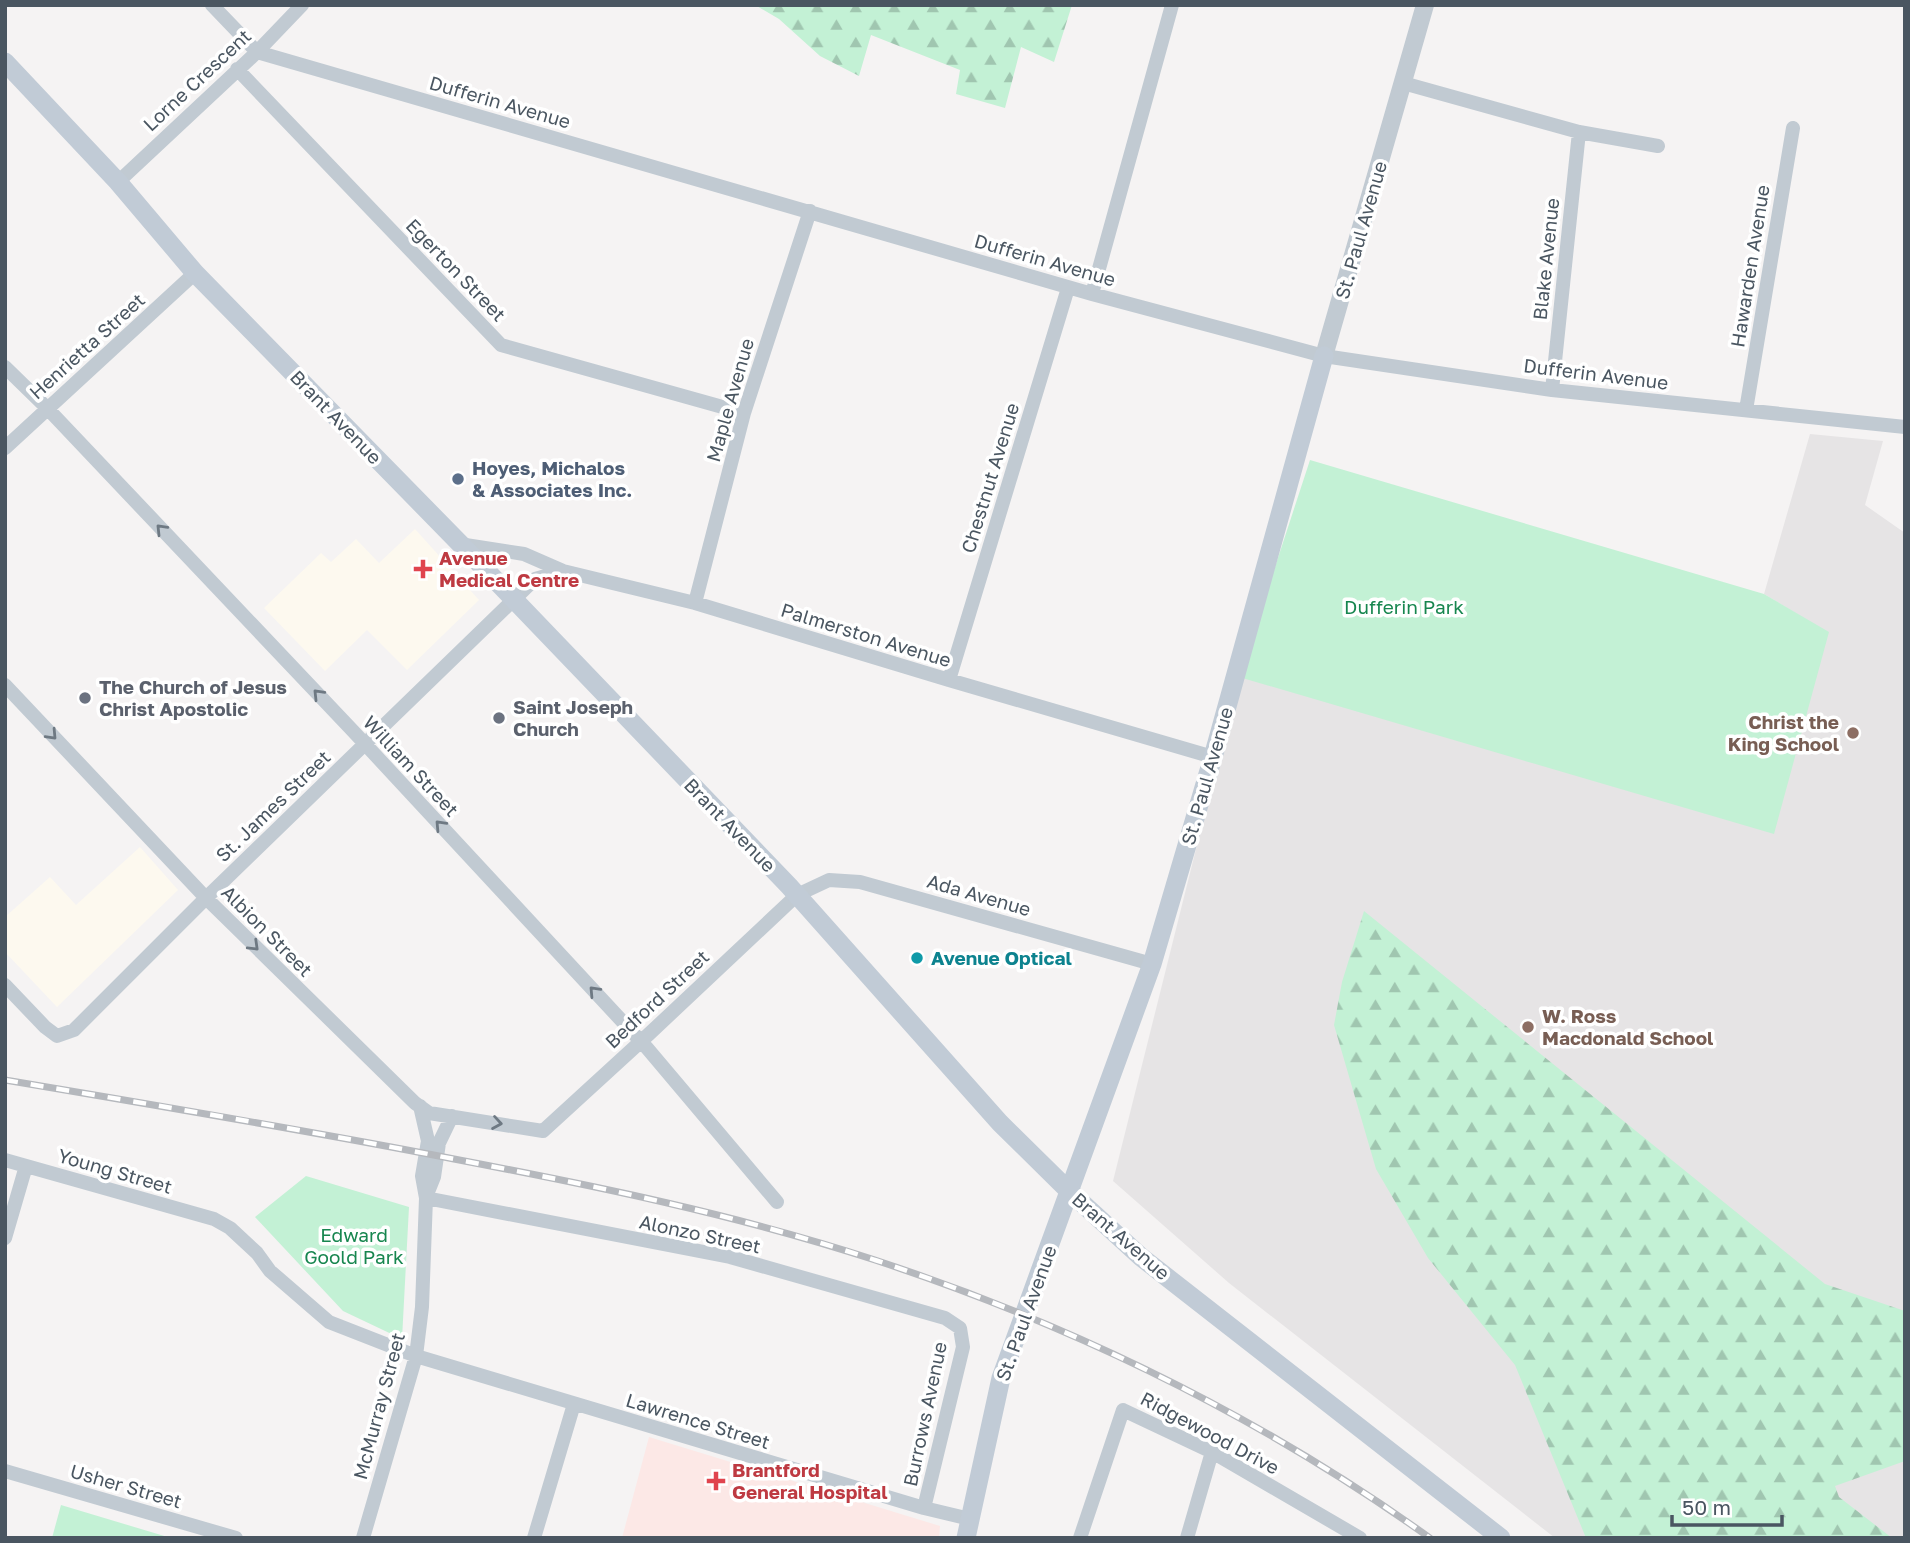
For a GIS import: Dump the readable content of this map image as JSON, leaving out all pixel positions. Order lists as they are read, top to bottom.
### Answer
{
  "streets": {
    "main road": ["St. Paul Avenue", "Brant Avenue"],
    "street": [
      "Lorne Crescent",
      "Dufferin Avenue",
      "Blake Avenue",
      "Hawarden Avenue",
      "Egerton Street",
      "Henrietta Street",
      "Maple Avenue",
      "Chestnut Avenue",
      "Palmerston Avenue",
      "William Street",
      "St. James Street",
      "Ada Avenue",
      "Albion Street",
      "Bedford Street",
      "Young Street",
      "Alonzo Street",
      "McMurray Street",
      "Burrows Avenue",
      "Lawrence Street",
      "Ridgewood Drive",
      "Usher Street"
    ]
  },
  "crossings": [
    ["Lorne Crescent", "Dufferin Avenue"],
    ["Lorne Crescent", "Egerton Street"],
    ["Lorne Crescent", "Brant Avenue"],
    ["Dufferin Avenue", "St. Paul Avenue"],
    ["Dufferin Avenue", "Blake Avenue"],
    ["Dufferin Avenue", "Hawarden Avenue"],
    ["Dufferin Avenue", "Maple Avenue"],
    ["Dufferin Avenue", "Chestnut Avenue"],
    ["St. Paul Avenue", "Brant Avenue"],
    ["St. Paul Avenue", "Palmerston Avenue"],
    ["St. Paul Avenue", "Ada Avenue"],
    ["St. Paul Avenue", "Lawrence Street"],
    ["Egerton Street", "Maple Avenue"],
    ["Henrietta Street", "Brant Avenue"],
    ["Henrietta Street", "William Street"],
    ["Maple Avenue", "Palmerston Avenue"],
    ["Brant Avenue", "Palmerston Avenue"],
    ["Brant Avenue", "St. James Street"],
    ["Brant Avenue", "Ada Avenue"],
    ["Brant Avenue", "Bedford Street"],
    ["Chestnut Avenue", "Palmerston Avenue"],
    ["William Street", "St. James Street"],
    ["William Street", "Bedford Street"],
    ["St. James Street", "Albion Street"],
    ["Ada Avenue", "Bedford Street"],
    ["Albion Street", "Bedford Street"],
    ["Albion Street", "McMurray Street"],
    ["Young Street", "Lawrence Street"],
    ["Alonzo Street", "McMurray Street"],
    ["Alonzo Street", "Burrows Avenue"],
    ["McMurray Street", "Lawrence Street"],
    ["Burrows Avenue", "Lawrence Street"]
  ],
  "one_way": ["William Street", "Albion Street"],
  "parks": ["Dufferin Park", "Edward Goold Park"],
  "places": {
    "other": [
      "Hoyes, Michalos & Associates Inc.",
      "The Church of Jesus Christ Apostolic",
      "Saint Joseph Church",
      "Christ the King School",
      "Avenue Optical",
      "W. Ross Macdonald School"
    ],
    "health": ["Avenue Medical Centre", "Brantford General Hospital"]
  },
  "scale_bar": "50 m"
}
